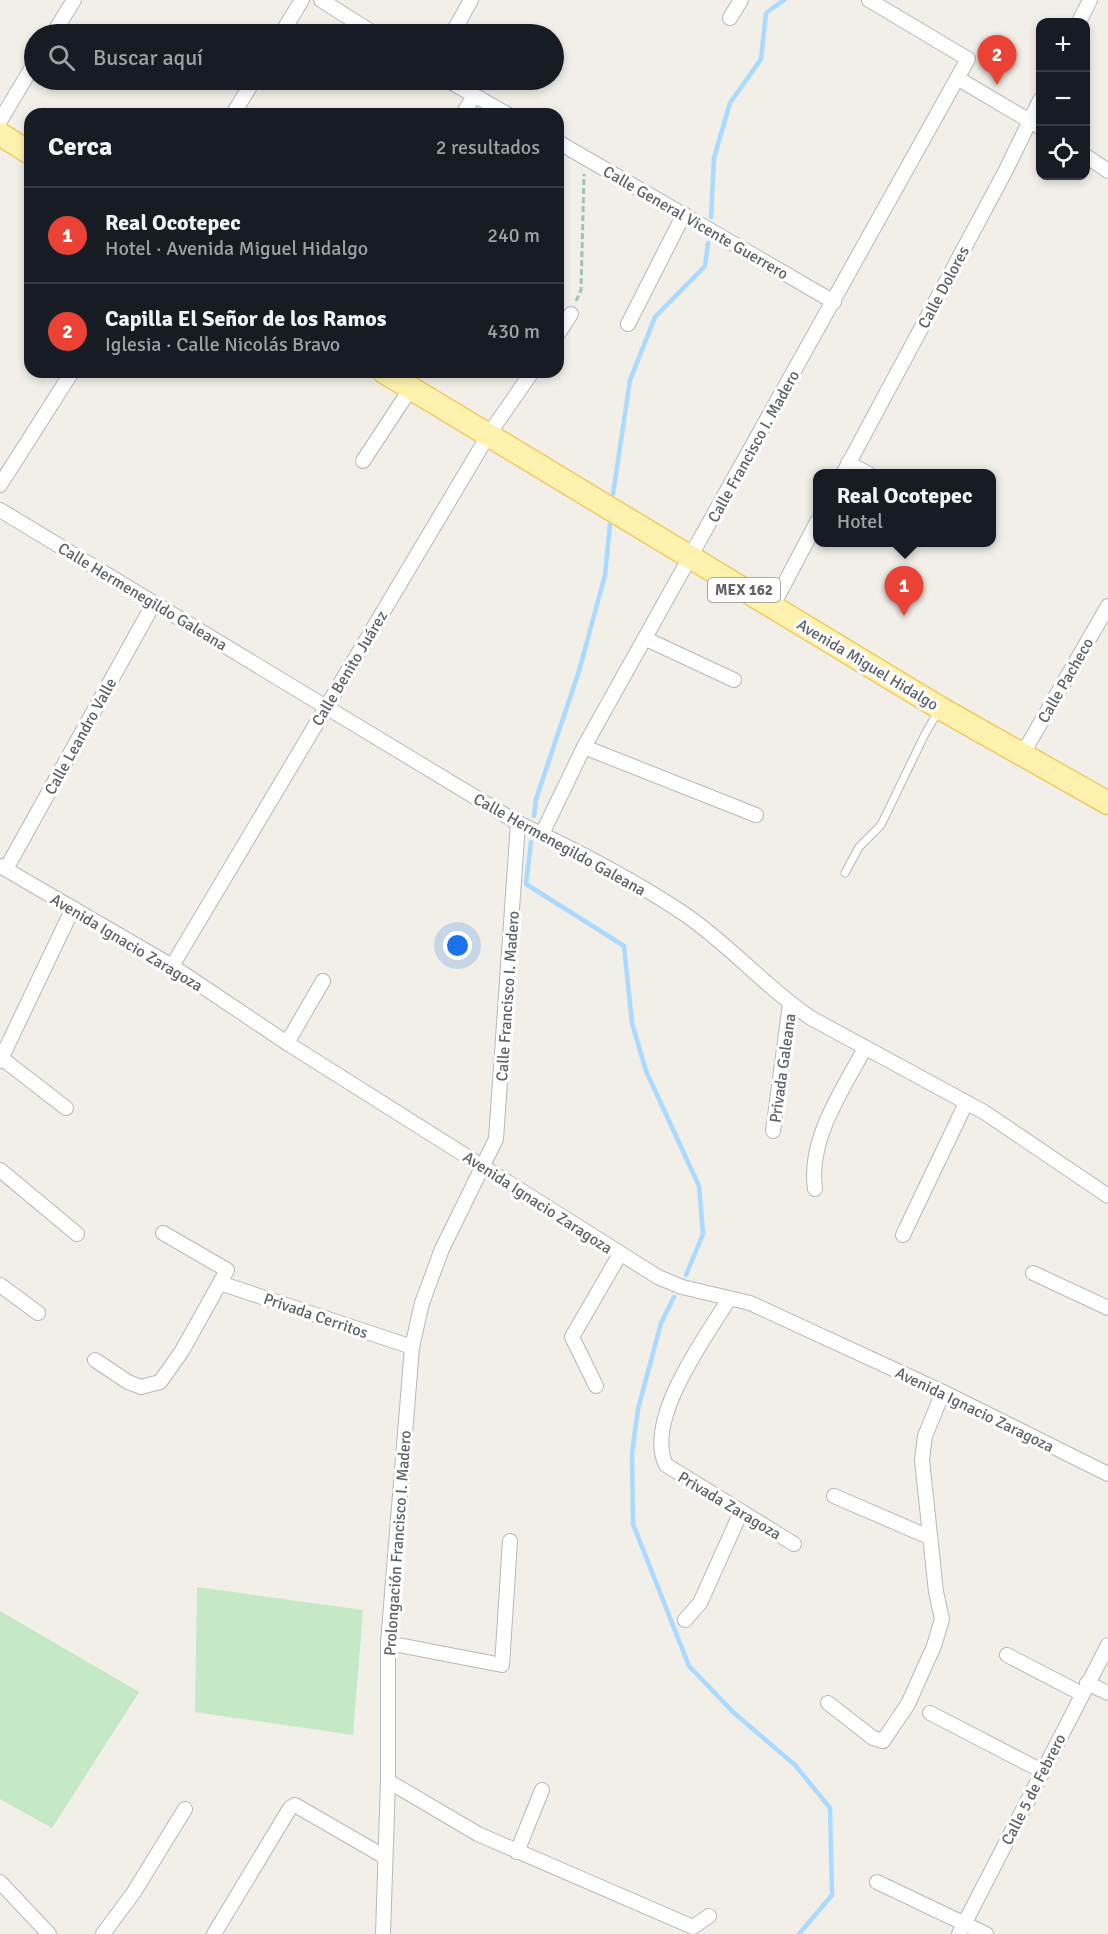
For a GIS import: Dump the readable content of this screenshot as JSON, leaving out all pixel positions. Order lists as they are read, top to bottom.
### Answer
{
  "streets": {
    "main road": ["MEX 162", "Avenida Miguel Hidalgo"],
    "street": [
      "Calle General Vicente Guerrero",
      "Calle Dolores",
      "Calle Francisco I. Madero",
      "Calle Hermenegildo Galeana",
      "Calle Benito Juárez",
      "Calle Pacheco",
      "Calle Leandro Valle",
      "Avenida Ignacio Zaragoza",
      "Privada Galeana",
      "Privada Cerritos",
      "Privada Zaragoza",
      "Prolongación Francisco I. Madero",
      "Calle 5 de Febrero"
    ]
  },
  "crossings": [
    ["Calle General Vicente Guerrero", "Calle Francisco I. Madero"],
    ["Calle Francisco I. Madero", "Calle Hermenegildo Galeana"],
    ["Calle Francisco I. Madero", "Avenida Miguel Hidalgo"],
    ["Calle Francisco I. Madero", "Avenida Ignacio Zaragoza"],
    ["Calle Francisco I. Madero", "Prolongación Francisco I. Madero"],
    ["Calle Hermenegildo Galeana", "Calle Benito Juárez"],
    ["Calle Hermenegildo Galeana", "Calle Leandro Valle"],
    ["Calle Hermenegildo Galeana", "Privada Galeana"],
    ["Avenida Miguel Hidalgo", "Calle Benito Juárez"],
    ["Avenida Miguel Hidalgo", "Calle Pacheco"],
    ["Calle Benito Juárez", "Avenida Ignacio Zaragoza"],
    ["Calle Leandro Valle", "Avenida Ignacio Zaragoza"],
    ["Avenida Ignacio Zaragoza", "Privada Zaragoza"],
    ["Avenida Ignacio Zaragoza", "Prolongación Francisco I. Madero"],
    ["Privada Cerritos", "Prolongación Francisco I. Madero"]
  ],
  "page": {
    "map_buttons": ["+", "−"],
    "search": "Buscar aquí",
    "pins": ["2", "1"],
    "heading": ["Cerca", "2 resultados"],
    "list": [
      {
        "mark": "1",
        "name": "Real Ocotepec",
        "note": "Hotel · Avenida Miguel Hidalgo",
        "value": "240 m"
      },
      {
        "mark": "2",
        "name": "Capilla El Señor de los Ramos",
        "note": "Iglesia · Calle Nicolás Bravo",
        "value": "430 m"
      }
    ],
    "popup": ["Real Ocotepec", "Hotel"]
  }
}
